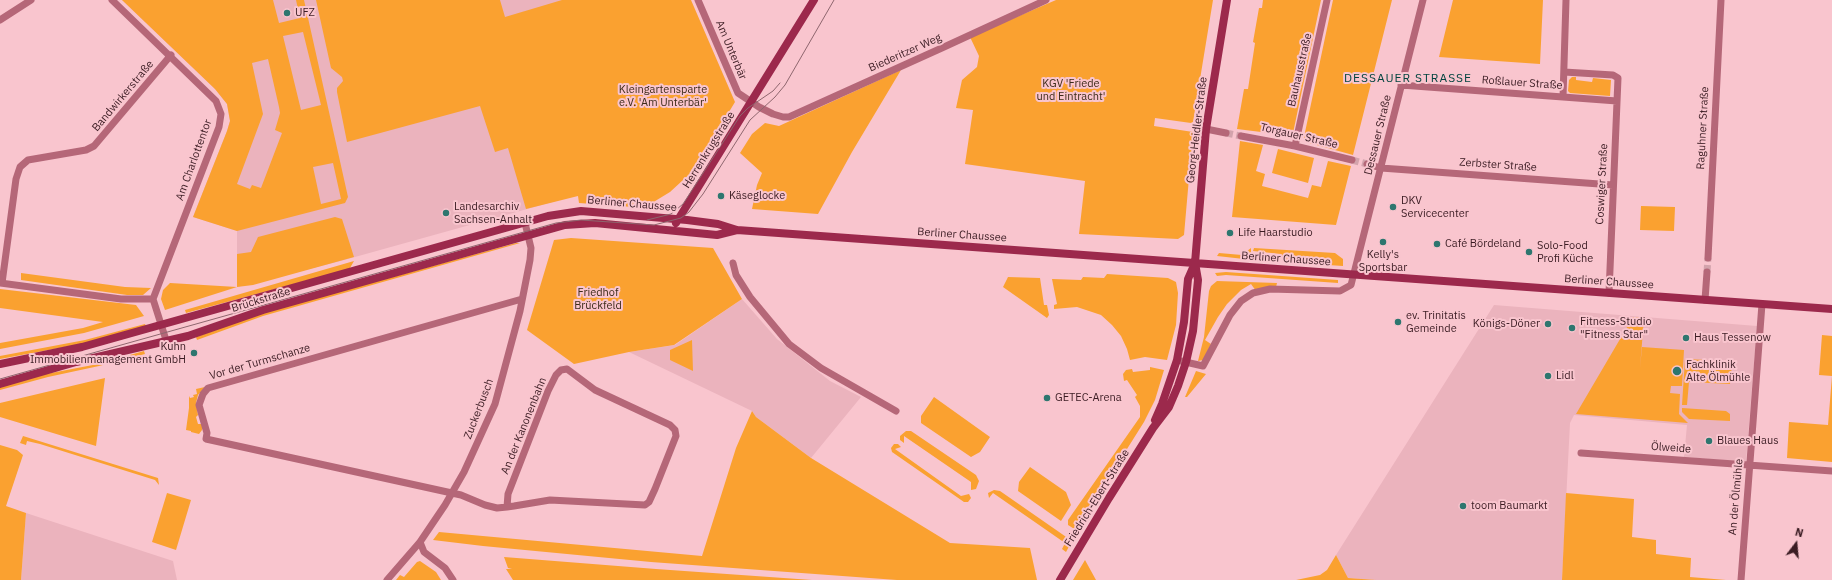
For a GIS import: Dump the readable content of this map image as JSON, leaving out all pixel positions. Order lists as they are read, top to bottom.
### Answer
{
  "streets": {
    "main road": [
      "Georg-Heidler-Straße",
      "Herrenkrugstraße",
      "Berliner Chaussee",
      "Brückstraße",
      "Friedrich-Ebert-Straße"
    ],
    "street": [
      "Am Unterbär",
      "Biederitzer Weg",
      "Bauhausstraße",
      "Roßlauer Straße",
      "Bandwirkerstraße",
      "Raguhner Straße",
      "Dessauer Straße",
      "Torgauer Straße",
      "Am Charlottentor",
      "Zerbster Straße",
      "Coswiger Straße",
      "Vor der Turmschanze",
      "Zuckerbusch",
      "An der Kanonenbahn",
      "Ölweide",
      "An der Ölmühle"
    ]
  },
  "crossings": [
    ["Am Unterbär", "Biederitzer Weg"],
    ["Am Unterbär", "Herrenkrugstraße"],
    ["Biederitzer Weg", "Herrenkrugstraße"],
    ["Bauhausstraße", "Torgauer Straße"],
    ["Roßlauer Straße", "Dessauer Straße"],
    ["Roßlauer Straße", "Coswiger Straße"],
    ["Bandwirkerstraße", "Am Charlottentor"],
    ["Georg-Heidler-Straße", "Berliner Chaussee"],
    ["Georg-Heidler-Straße", "Friedrich-Ebert-Straße"],
    ["Dessauer Straße", "Zerbster Straße"],
    ["Dessauer Straße", "Berliner Chaussee"],
    ["Herrenkrugstraße", "Berliner Chaussee"],
    ["Zerbster Straße", "Coswiger Straße"],
    ["Coswiger Straße", "Berliner Chaussee"],
    ["Berliner Chaussee", "Brückstraße"],
    ["Berliner Chaussee", "Zuckerbusch"],
    ["Berliner Chaussee", "An der Ölmühle"],
    ["Berliner Chaussee", "Friedrich-Ebert-Straße"],
    ["Brückstraße", "Zuckerbusch"],
    ["Vor der Turmschanze", "Zuckerbusch"],
    ["Vor der Turmschanze", "An der Kanonenbahn"],
    ["Zuckerbusch", "An der Kanonenbahn"],
    ["Ölweide", "An der Ölmühle"]
  ],
  "districts": ["DESSAUER STRASSE"],
  "parks": ["KGV 'Friede und Eintracht'", "Kleingartensparte e.V. 'Am Unterbär'", "Friedhof Brückfeld"],
  "places": [
    "UFZ",
    "Käseglocke",
    "DKV Servicecenter",
    "Landesarchiv Sachsen-Anhalt",
    "Life Haarstudio",
    "Kelly's Sportsbar",
    "Café Bördeland",
    "Solo-Food Profi Küche",
    "ev. Trinitatis Gemeinde",
    "Königs-Döner",
    "Fitness-Studio \"Fitness Star\"",
    "Haus Tessenow",
    "Kuhn Immobilienmanagement GmbH",
    "Fachklinik Alte Ölmühle",
    "Lidl",
    "GETEC-Arena",
    "Blaues Haus",
    "toom Baumarkt"
  ],
  "north": "top"
}
